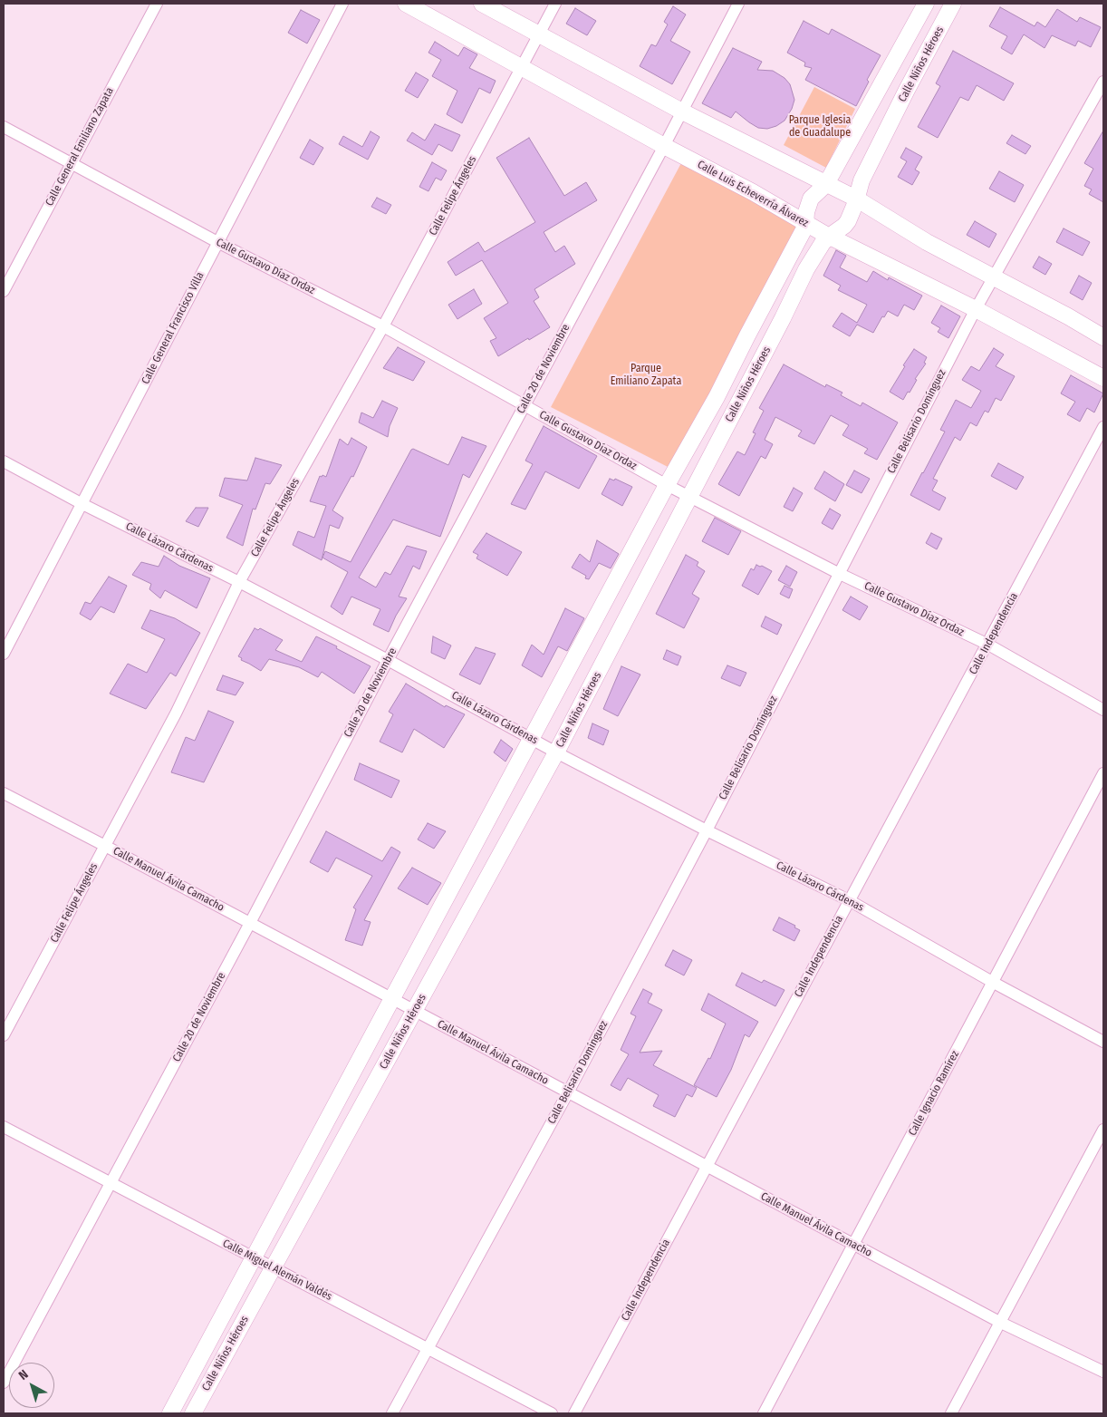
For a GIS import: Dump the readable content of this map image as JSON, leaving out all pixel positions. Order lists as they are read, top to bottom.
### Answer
{
  "streets": {
    "street": [
      "Calle Niños Héroes",
      "Calle General Emiliano Zapata",
      "Calle Luis Echeverría Álvarez",
      "Calle Felipe Ángeles",
      "Calle Gustavo Díaz Ordaz",
      "Calle General Francisco Villa",
      "Calle 20 de Noviembre",
      "Calle Belisario Domínguez",
      "Calle Lázaro Cárdenas",
      "Calle Independencia",
      "Calle Manuel Ávila Camacho",
      "Calle Ignacio Ramírez",
      "Calle Miguel Alemán Valdés"
    ]
  },
  "crossings": [
    ["Calle Niños Héroes", "Calle Luis Echeverría Álvarez"],
    ["Calle Niños Héroes", "Calle Gustavo Díaz Ordaz"],
    ["Calle Niños Héroes", "Calle Lázaro Cárdenas"],
    ["Calle Niños Héroes", "Calle Manuel Ávila Camacho"],
    ["Calle Niños Héroes", "Calle Miguel Alemán Valdés"],
    ["Calle General Emiliano Zapata", "Calle Gustavo Díaz Ordaz"],
    ["Calle Luis Echeverría Álvarez", "Calle Felipe Ángeles"],
    ["Calle Luis Echeverría Álvarez", "Calle 20 de Noviembre"],
    ["Calle Luis Echeverría Álvarez", "Calle Belisario Domínguez"],
    ["Calle Felipe Ángeles", "Calle Gustavo Díaz Ordaz"],
    ["Calle Felipe Ángeles", "Calle Lázaro Cárdenas"],
    ["Calle Felipe Ángeles", "Calle Manuel Ávila Camacho"],
    ["Calle Gustavo Díaz Ordaz", "Calle General Francisco Villa"],
    ["Calle Gustavo Díaz Ordaz", "Calle 20 de Noviembre"],
    ["Calle Gustavo Díaz Ordaz", "Calle Belisario Domínguez"],
    ["Calle Gustavo Díaz Ordaz", "Calle Independencia"],
    ["Calle General Francisco Villa", "Calle Lázaro Cárdenas"],
    ["Calle 20 de Noviembre", "Calle Lázaro Cárdenas"],
    ["Calle 20 de Noviembre", "Calle Manuel Ávila Camacho"],
    ["Calle 20 de Noviembre", "Calle Miguel Alemán Valdés"],
    ["Calle Belisario Domínguez", "Calle Lázaro Cárdenas"],
    ["Calle Belisario Domínguez", "Calle Manuel Ávila Camacho"],
    ["Calle Belisario Domínguez", "Calle Miguel Alemán Valdés"],
    ["Calle Lázaro Cárdenas", "Calle Independencia"],
    ["Calle Lázaro Cárdenas", "Calle Ignacio Ramírez"],
    ["Calle Independencia", "Calle Manuel Ávila Camacho"],
    ["Calle Manuel Ávila Camacho", "Calle Ignacio Ramírez"]
  ],
  "parks": ["Parque Iglesia de Guadalupe", "Parque Emiliano Zapata"],
  "north": "top left"
}
